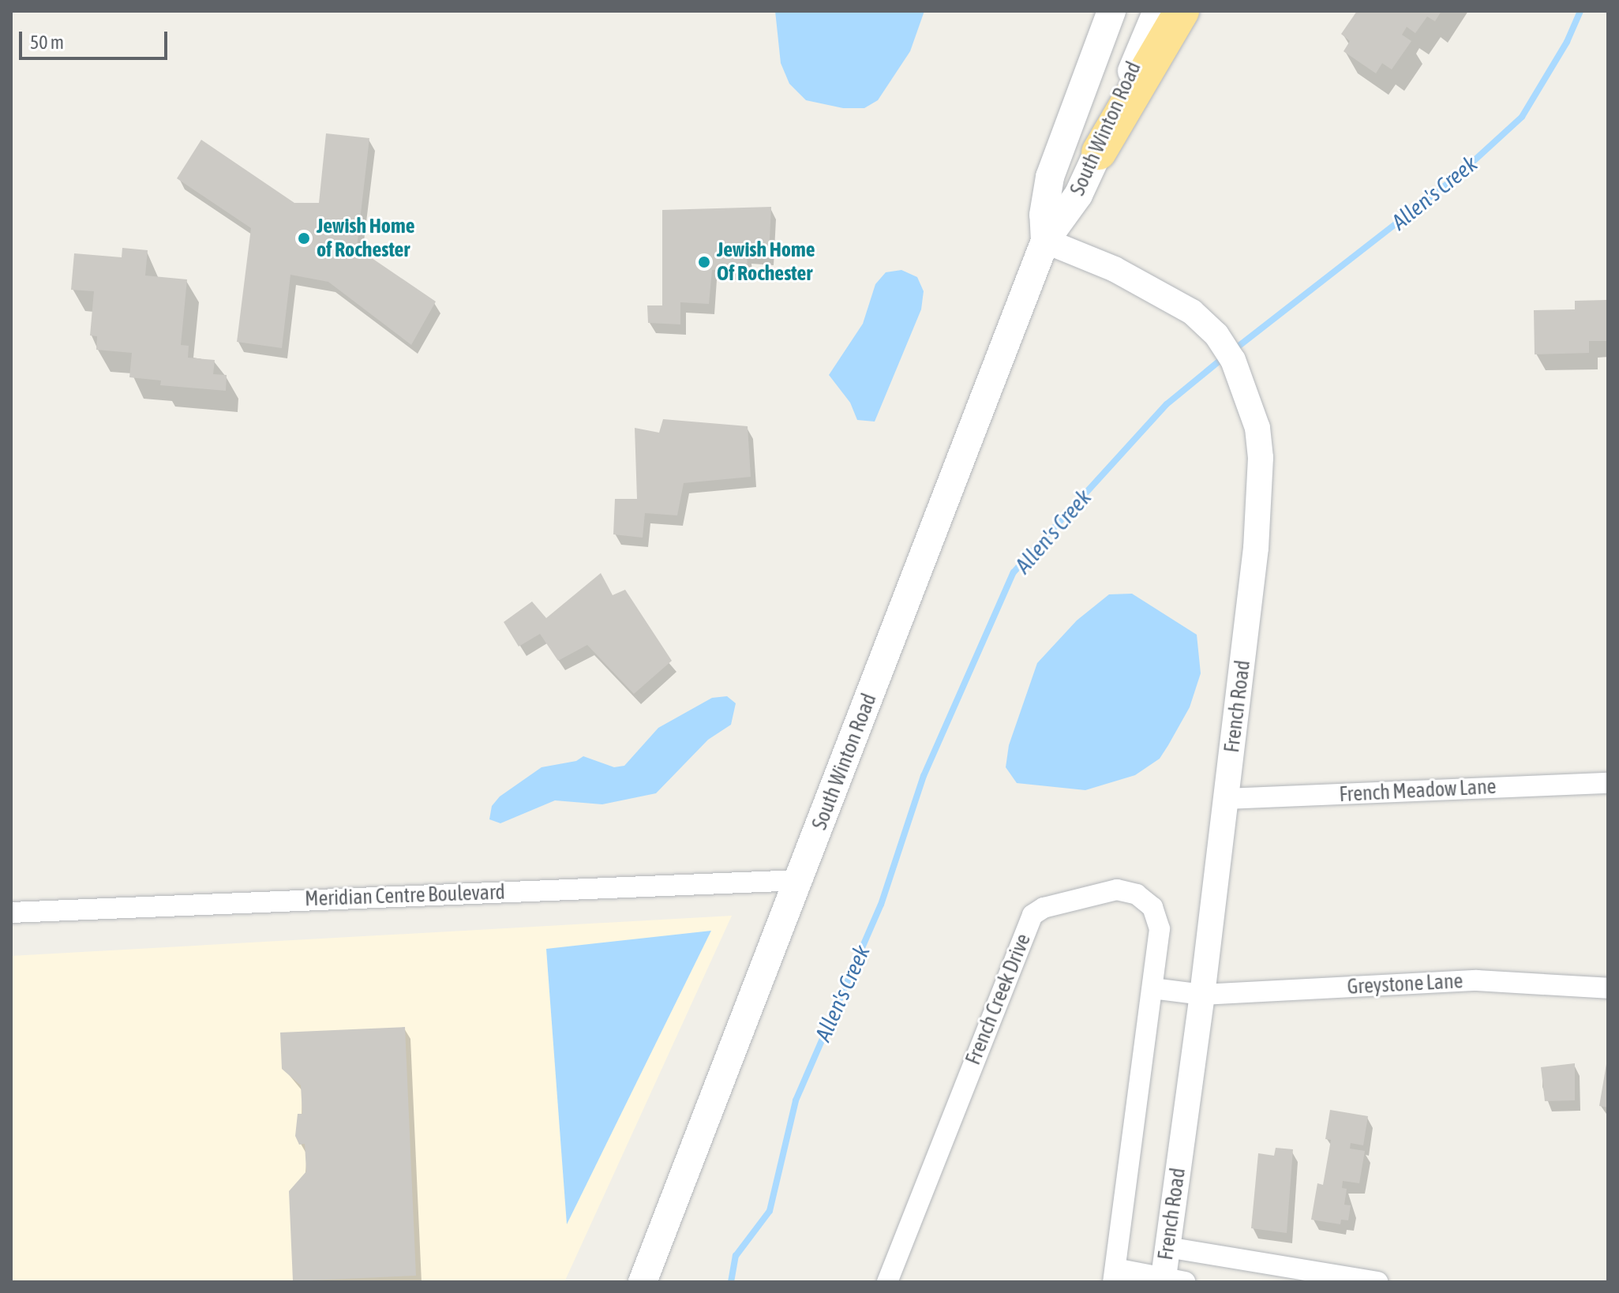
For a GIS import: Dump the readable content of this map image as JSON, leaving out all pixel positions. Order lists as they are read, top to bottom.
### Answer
{
  "streets": {
    "main road": ["South Winton Road"],
    "street": [
      "French Road",
      "French Meadow Lane",
      "Meridian Centre Boulevard",
      "Greystone Lane",
      "French Creek Drive"
    ]
  },
  "crossings": [
    ["South Winton Road", "French Road"],
    ["South Winton Road", "Meridian Centre Boulevard"],
    ["French Road", "French Meadow Lane"],
    ["French Road", "Greystone Lane"],
    ["French Road", "French Creek Drive"]
  ],
  "water": ["Allen's Creek"],
  "places": ["Jewish Home of Rochester", "Jewish Home Of Rochester"],
  "scale_bar": "50 m"
}
